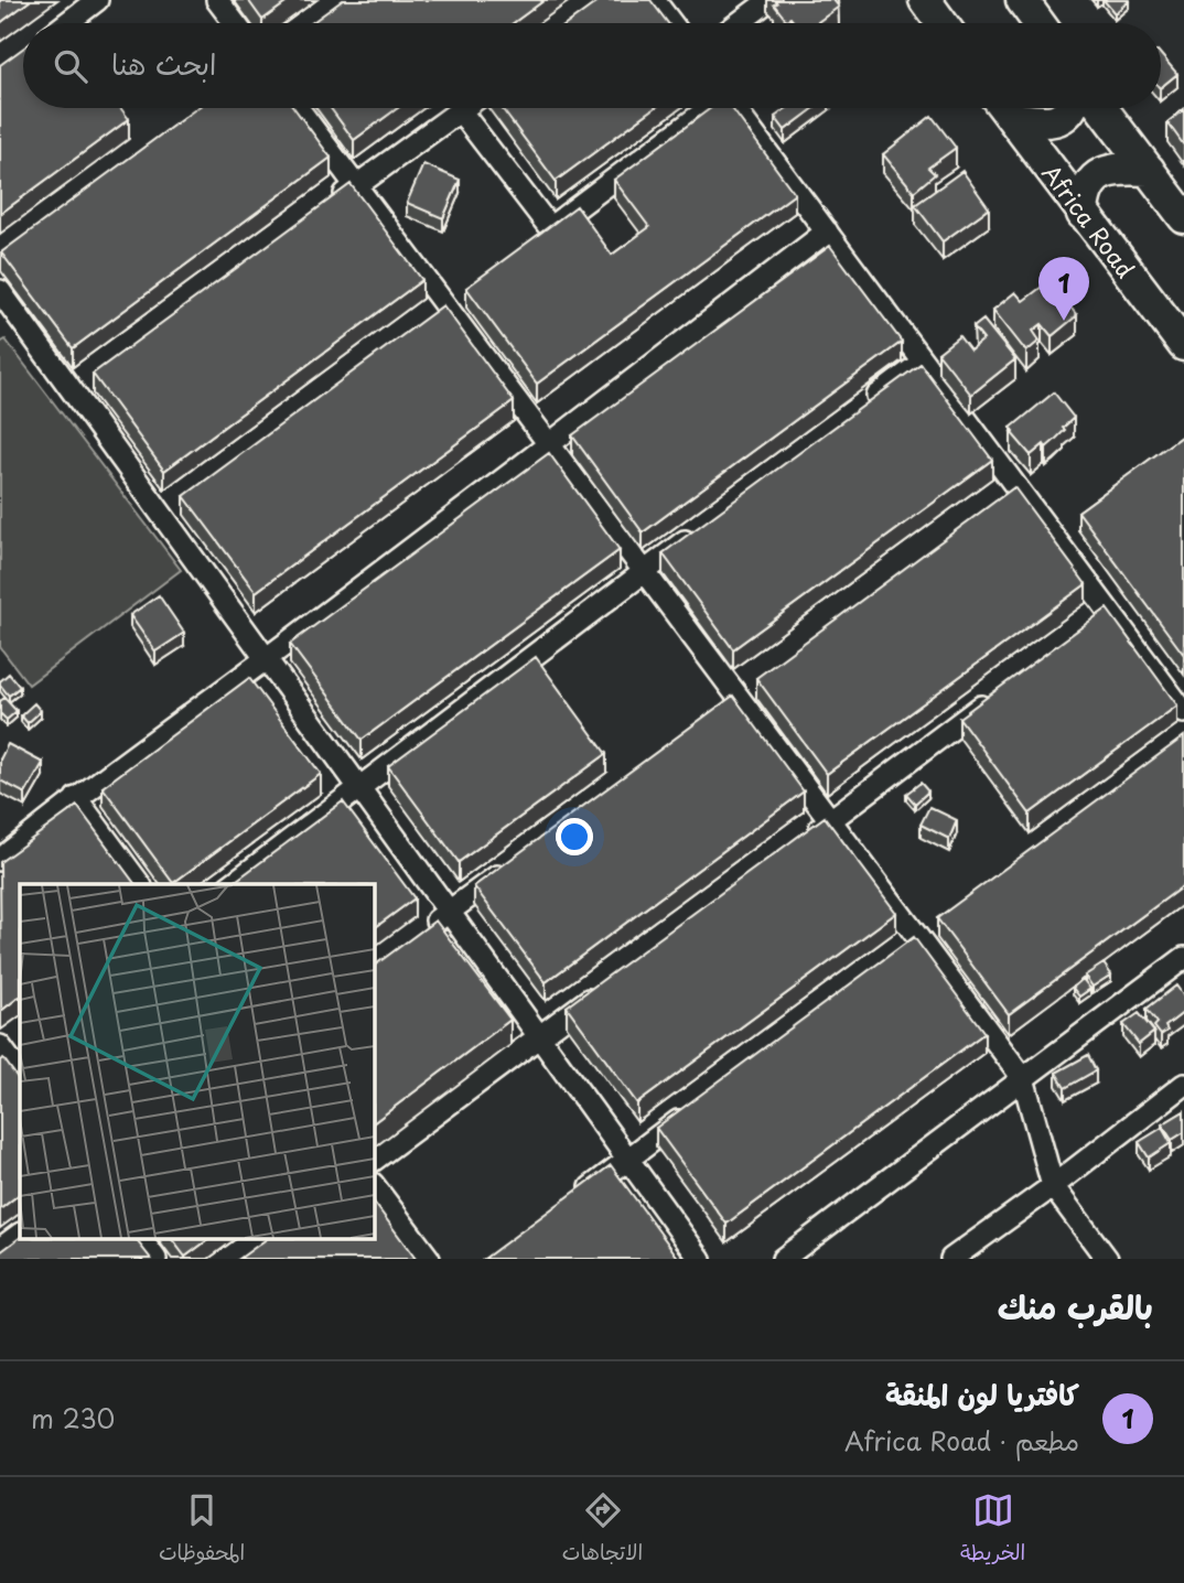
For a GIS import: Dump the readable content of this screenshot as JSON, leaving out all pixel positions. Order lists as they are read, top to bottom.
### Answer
{
  "streets": {
    "street": ["Africa Road"]
  },
  "page": {
    "search": "ابحث هنا",
    "pins": "1",
    "heading": "بالقرب منك",
    "list": [
      {
        "mark": "1",
        "name": "كافتريا لون المنقة",
        "note": "مطعم · Africa Road",
        "value": "230 m"
      }
    ],
    "nav": ["الخريطة", "الاتجاهات", "المحفوظات"]
  }
}
